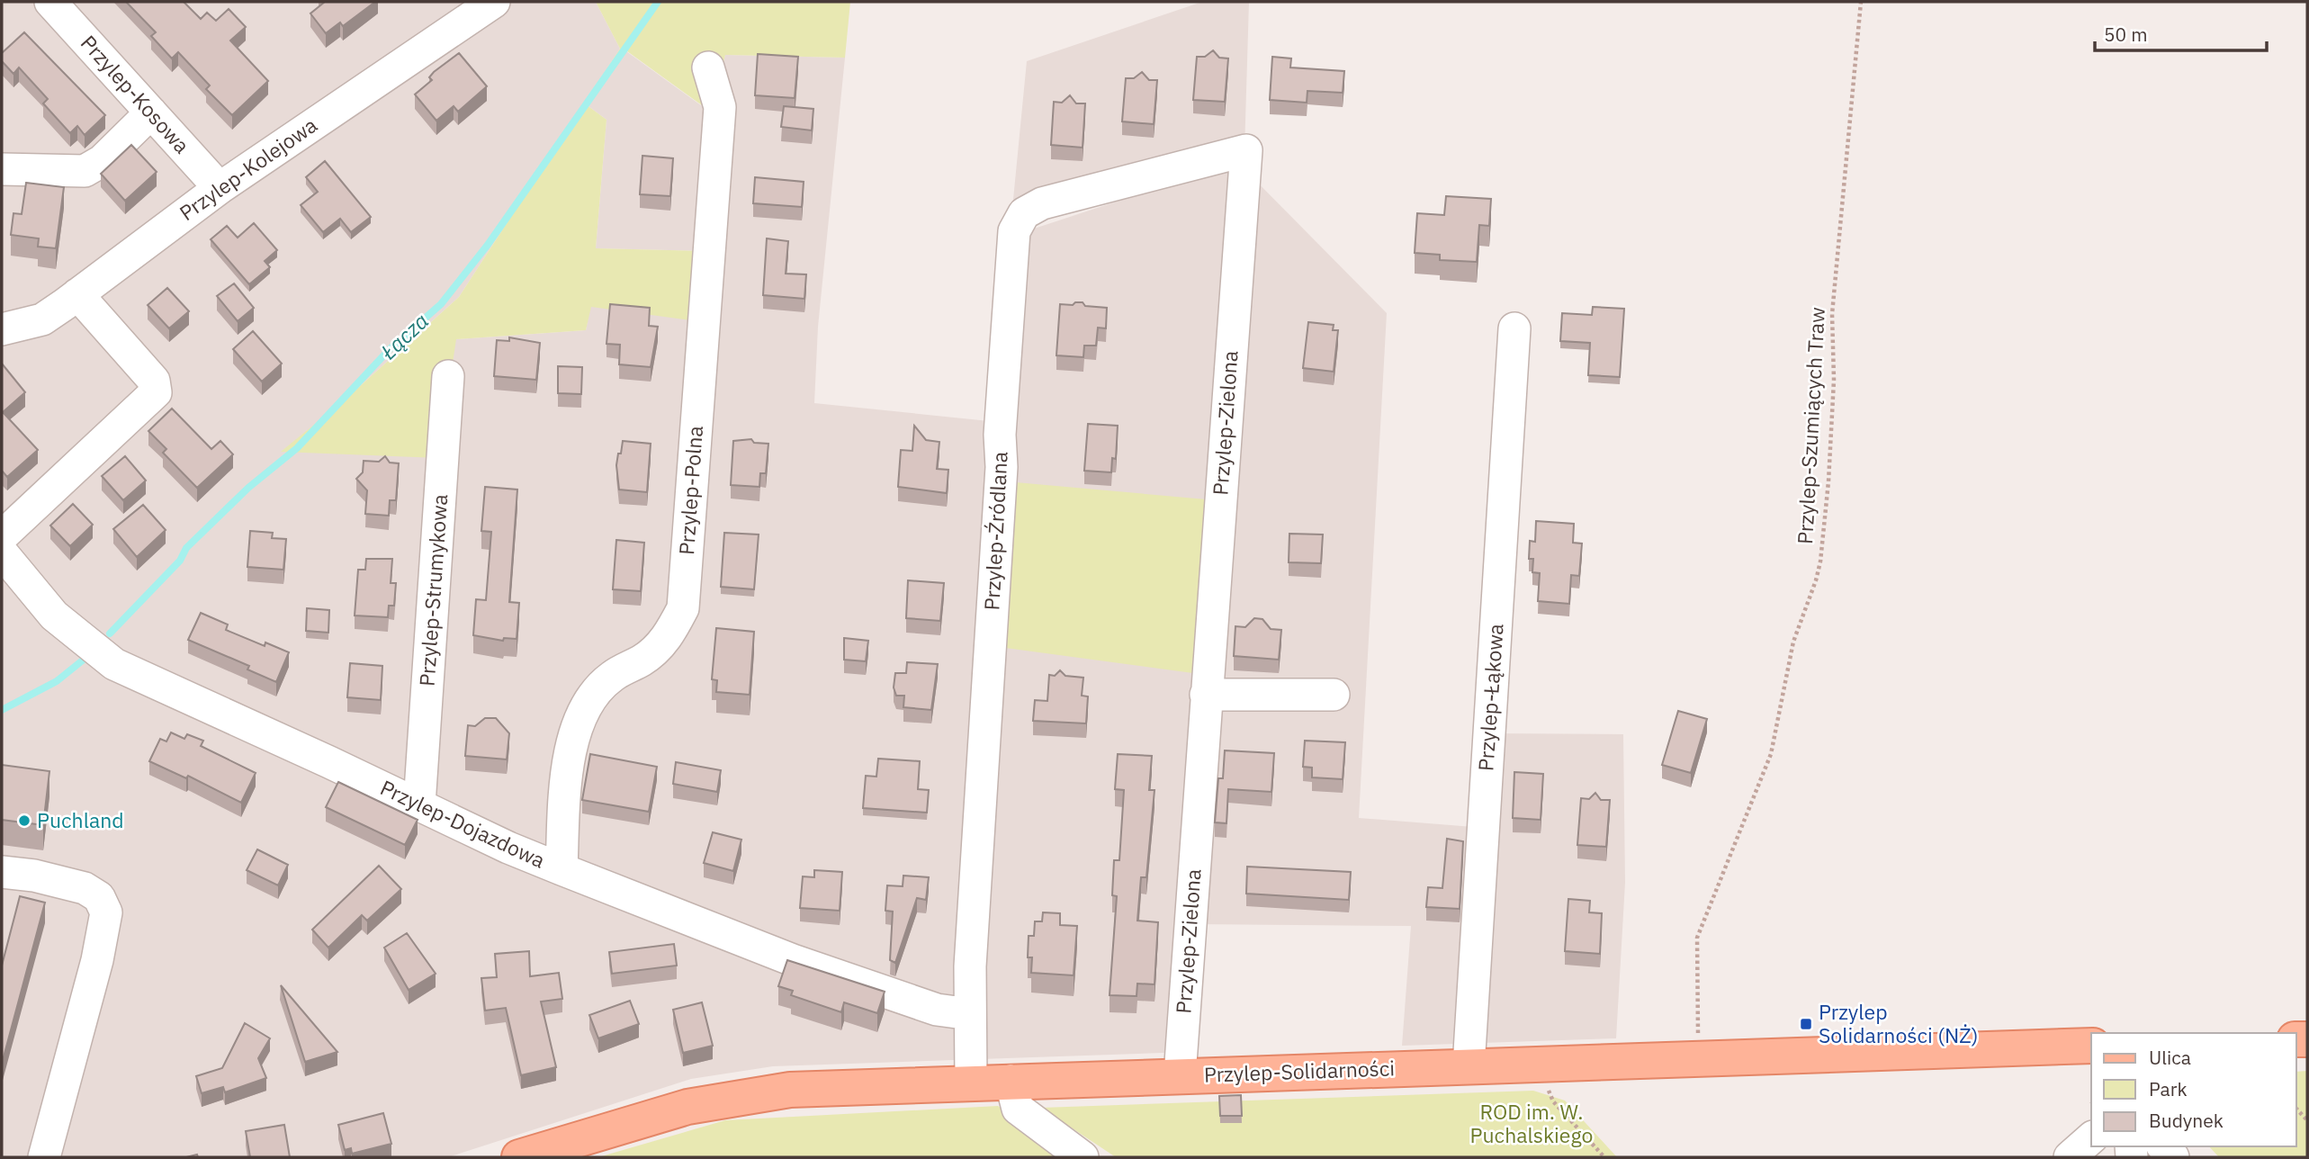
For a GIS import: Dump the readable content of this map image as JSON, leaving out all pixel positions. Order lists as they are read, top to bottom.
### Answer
{
  "streets": {
    "main road": ["Przylep-Solidarności"],
    "street": [
      "Przylep-Kosowa",
      "Przylep-Kolejowa",
      "Przylep-Zielona",
      "Przylep-Polna",
      "Przylep-Źródlana",
      "Przylep-Strumykowa",
      "Przylep-Łąkowa",
      "Przylep-Dojazdowa"
    ],
    "path": ["Przylep-Szumiących Traw"]
  },
  "crossings": [
    ["Przylep-Kosowa", "Przylep-Kolejowa"],
    ["Przylep-Zielona", "Przylep-Źródlana"],
    ["Przylep-Zielona", "Przylep-Solidarności"],
    ["Przylep-Szumiących Traw", "Przylep-Solidarności"],
    ["Przylep-Polna", "Przylep-Dojazdowa"],
    ["Przylep-Źródlana", "Przylep-Dojazdowa"],
    ["Przylep-Źródlana", "Przylep-Solidarności"],
    ["Przylep-Strumykowa", "Przylep-Dojazdowa"],
    ["Przylep-Łąkowa", "Przylep-Solidarności"]
  ],
  "water": ["Łącza"],
  "parks": ["ROD im. W. Puchalskiego"],
  "places": {
    "other": ["Puchland"],
    "transit": ["Przylep Solidarności (NŻ)"]
  },
  "legend": ["Ulica", "Park", "Budynek"],
  "scale_bar": "50 m"
}
